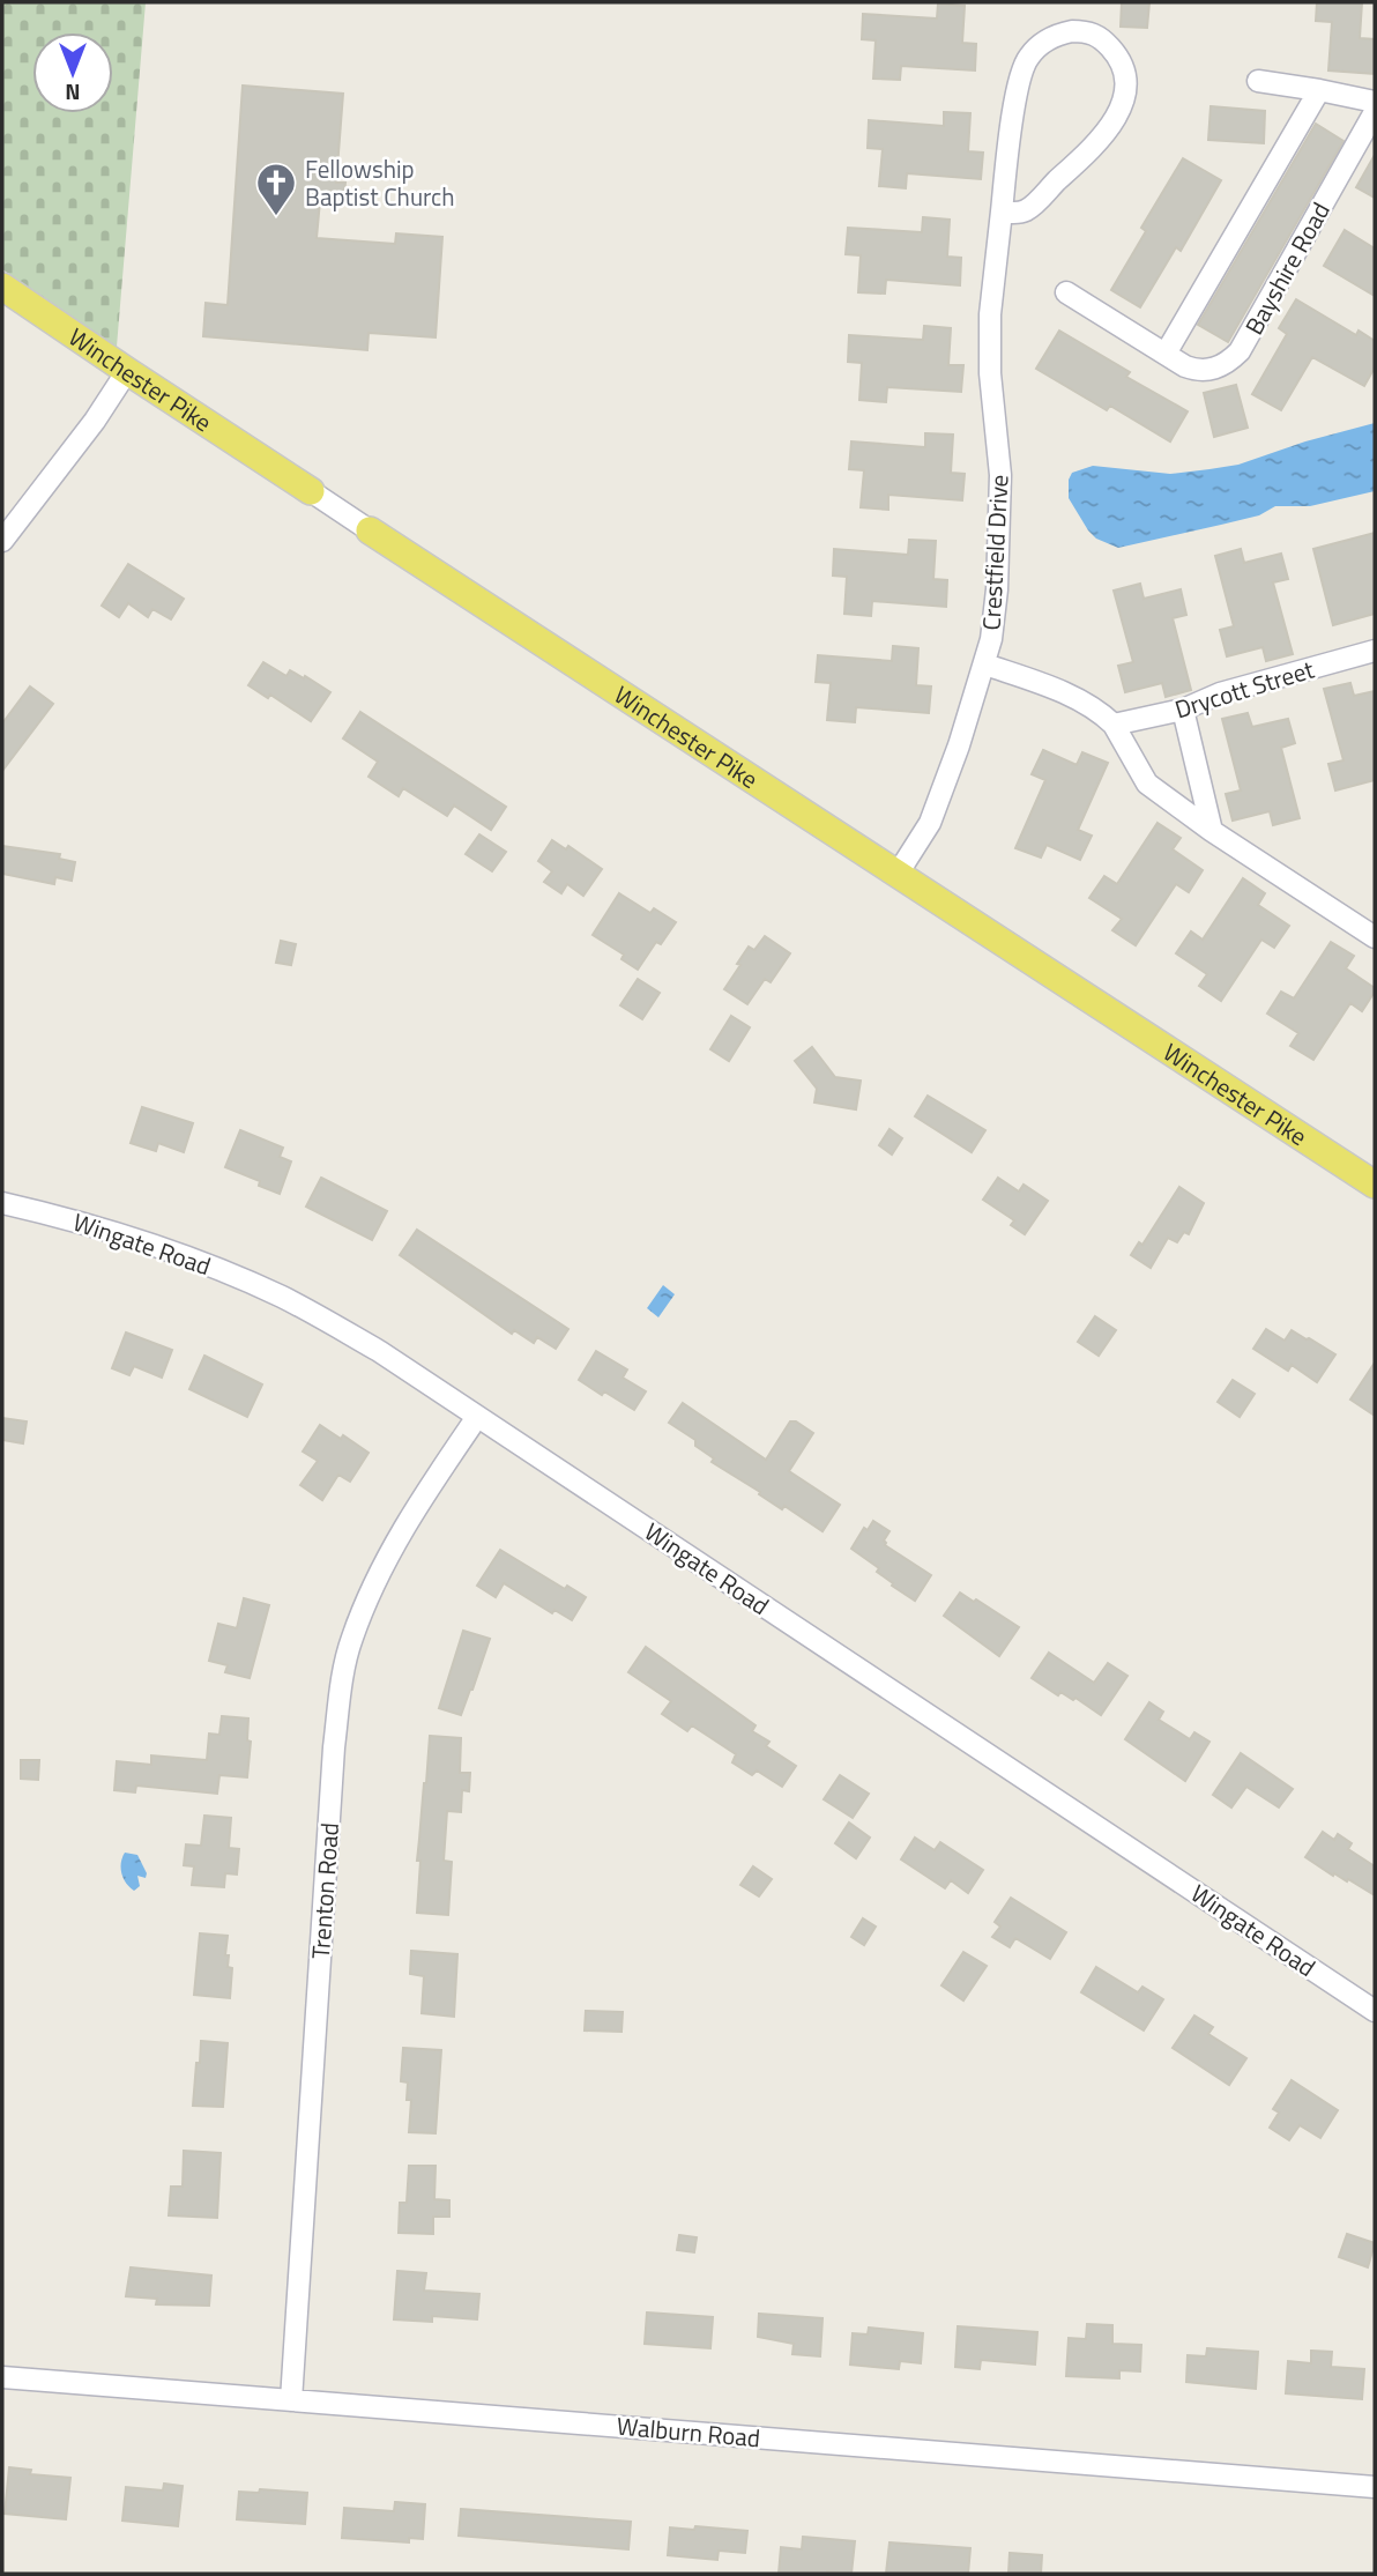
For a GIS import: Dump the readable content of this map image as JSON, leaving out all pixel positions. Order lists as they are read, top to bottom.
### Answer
{
  "streets": {
    "main road": ["Winchester Pike"],
    "street": [
      "Bayshire Road",
      "Crestfield Drive",
      "Drycott Street",
      "Wingate Road",
      "Trenton Road",
      "Walburn Road"
    ]
  },
  "crossings": [
    ["Winchester Pike", "Crestfield Drive"],
    ["Wingate Road", "Trenton Road"],
    ["Trenton Road", "Walburn Road"]
  ],
  "places": {
    "church": ["Fellowship Baptist Church"]
  },
  "north": "bottom"
}
